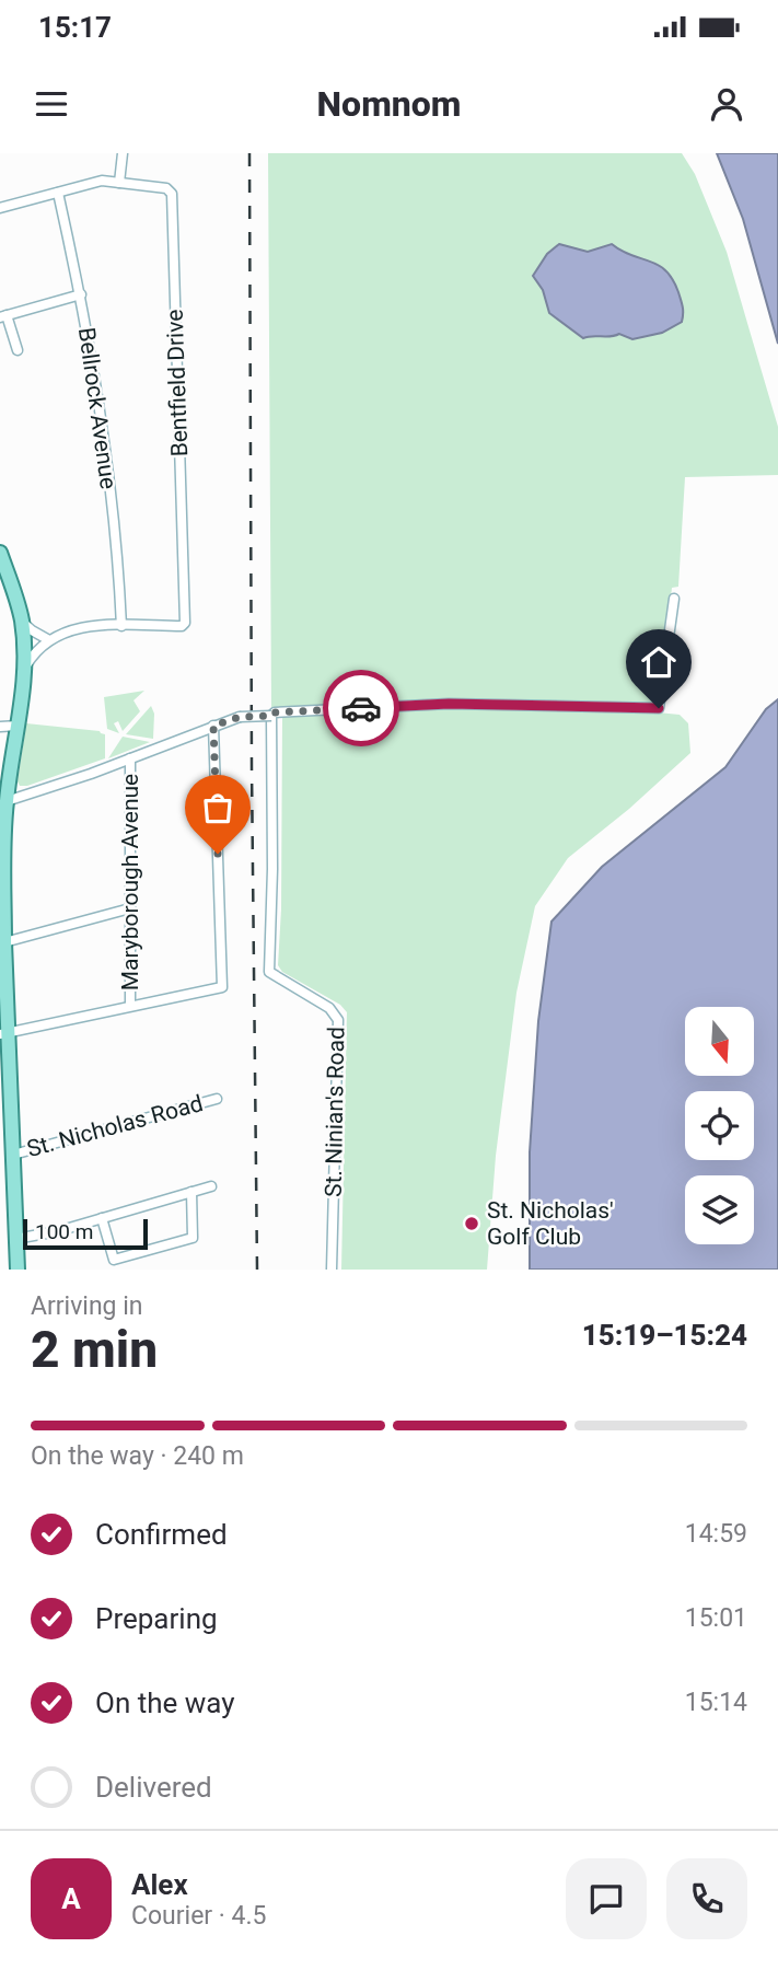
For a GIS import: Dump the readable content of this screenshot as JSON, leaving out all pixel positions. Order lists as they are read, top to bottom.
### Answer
{
  "streets": {
    "street": [
      "Bentfield Drive",
      "Bellrock Avenue",
      "Maryborough Avenue",
      "St. Ninian's Road",
      "St. Nicholas Road"
    ]
  },
  "crossings": [
    ["Bentfield Drive", "Bellrock Avenue"]
  ],
  "places": ["St. Nicholas' Golf Club"],
  "scale_bar": "100 m",
  "north": "bottom",
  "page": {
    "status": "15:17",
    "header": "Nomnom",
    "scale": "100 m",
    "heading": ["2 min", "Arriving in", "15:19–15:24"],
    "panel": ["Alex", "Courier · 4.5"],
    "bar": "On the way · 240 m",
    "list": [
      ["Confirmed", "14:59"],
      ["Preparing", "15:01"],
      ["On the way", "15:14"],
      "Delivered"
    ],
    "round": "A"
  }
}
